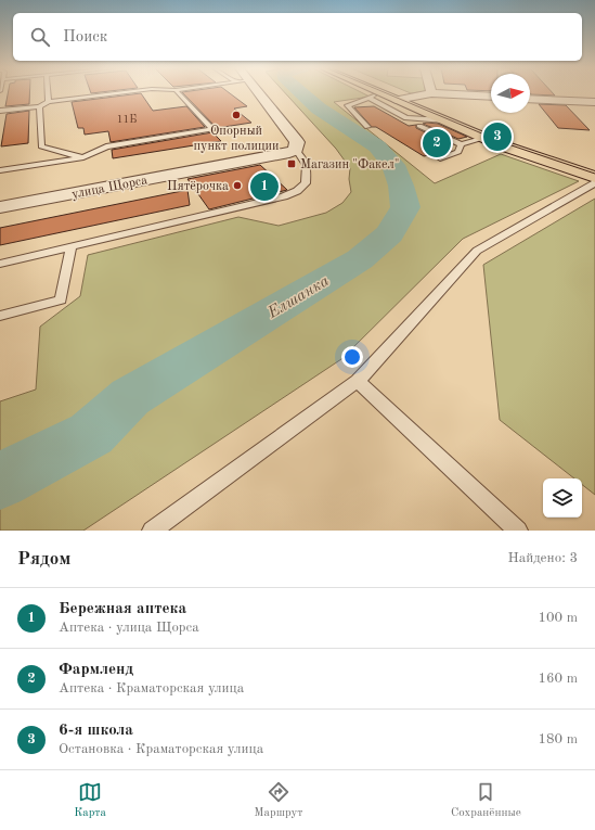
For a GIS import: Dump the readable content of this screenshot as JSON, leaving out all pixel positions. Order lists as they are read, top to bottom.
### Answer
{
  "streets": {
    "street": ["улица Щорса"]
  },
  "water": ["Елшанка"],
  "places": {
    "other": ["Опорный пункт полиции", "Пятёрочка"],
    "transit": ["Магазин \"Факел\""]
  },
  "house_numbers": ["11Б"],
  "north": "right",
  "page": {
    "search": "Поиск",
    "pins": ["3", "2", "1"],
    "heading": ["Рядом", "Найдено: 3"],
    "list": [
      {
        "mark": "1",
        "name": "Бережная аптека",
        "note": "Аптека · улица Щорса",
        "value": "100 m"
      },
      {
        "mark": "2",
        "name": "Фармленд",
        "note": "Аптека · Краматорская улица",
        "value": "160 m"
      },
      {
        "mark": "3",
        "name": "6-я школа",
        "note": "Остановка · Краматорская улица",
        "value": "180 m"
      }
    ],
    "nav": ["Карта", "Маршрут", "Сохранённые"]
  }
}
